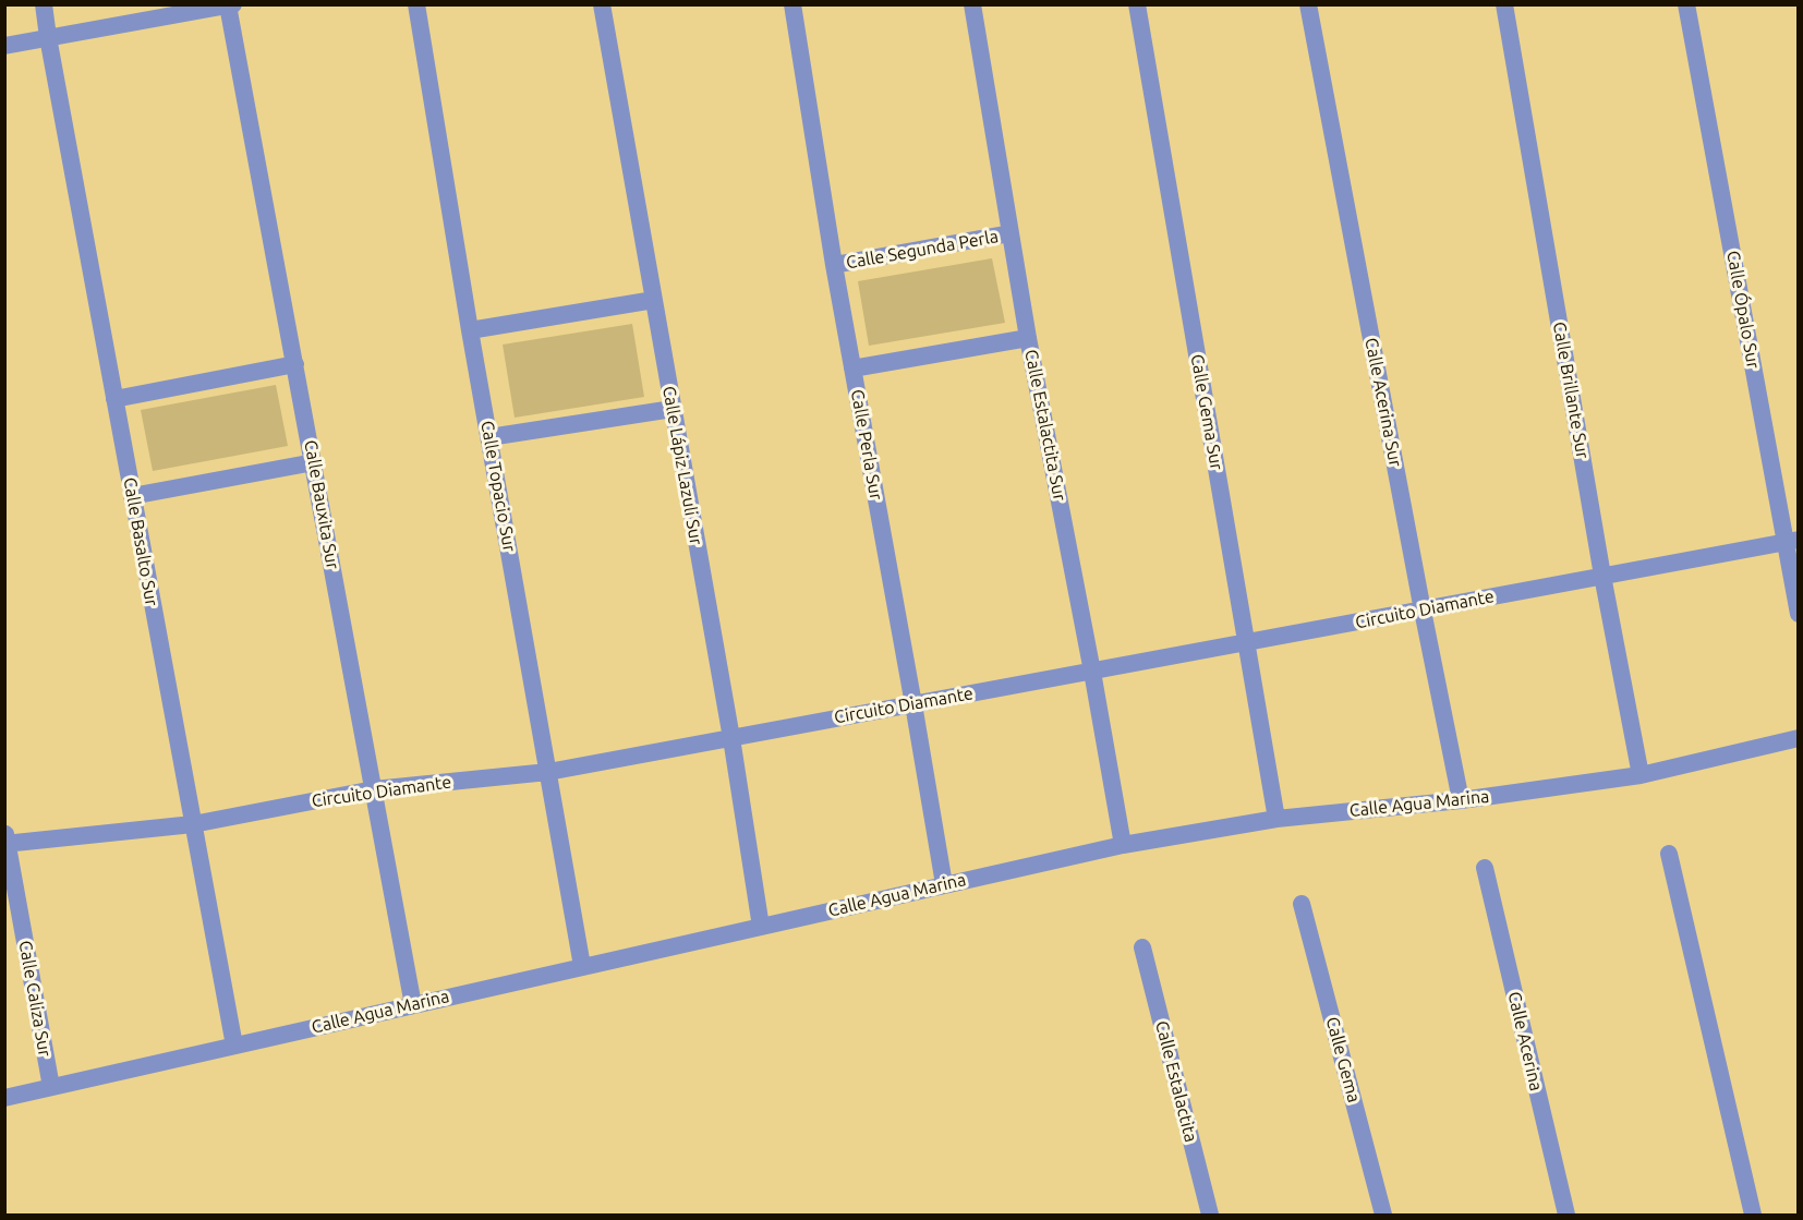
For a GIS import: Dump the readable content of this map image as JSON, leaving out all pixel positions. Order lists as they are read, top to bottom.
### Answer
{
  "streets": {
    "street": [
      "Calle Segunda Perla",
      "Calle Ópalo Sur",
      "Calle Brillante Sur",
      "Calle Acerina Sur",
      "Calle Gema Sur",
      "Calle Estalactita Sur",
      "Calle Perla Sur",
      "Calle Lápiz Lazuli Sur",
      "Calle Topacio Sur",
      "Calle Bauxita Sur",
      "Calle Basalto Sur",
      "Circuito Diamante",
      "Calle Agua Marina",
      "Calle Caliza Sur",
      "Calle Acerina",
      "Calle Gema",
      "Calle Estalactita"
    ]
  },
  "crossings": [
    ["Calle Segunda Perla", "Calle Estalactita Sur"],
    ["Calle Segunda Perla", "Calle Perla Sur"],
    ["Calle Ópalo Sur", "Circuito Diamante"],
    ["Calle Brillante Sur", "Circuito Diamante"],
    ["Calle Brillante Sur", "Calle Agua Marina"],
    ["Calle Acerina Sur", "Circuito Diamante"],
    ["Calle Acerina Sur", "Calle Agua Marina"],
    ["Calle Gema Sur", "Circuito Diamante"],
    ["Calle Gema Sur", "Calle Agua Marina"],
    ["Calle Estalactita Sur", "Circuito Diamante"],
    ["Calle Estalactita Sur", "Calle Agua Marina"],
    ["Calle Perla Sur", "Circuito Diamante"],
    ["Calle Perla Sur", "Calle Agua Marina"],
    ["Calle Lápiz Lazuli Sur", "Circuito Diamante"],
    ["Calle Lápiz Lazuli Sur", "Calle Agua Marina"],
    ["Calle Topacio Sur", "Circuito Diamante"],
    ["Calle Topacio Sur", "Calle Agua Marina"],
    ["Calle Bauxita Sur", "Circuito Diamante"],
    ["Calle Bauxita Sur", "Calle Agua Marina"],
    ["Calle Basalto Sur", "Circuito Diamante"],
    ["Calle Basalto Sur", "Calle Agua Marina"],
    ["Circuito Diamante", "Calle Caliza Sur"],
    ["Calle Agua Marina", "Calle Caliza Sur"]
  ]
}
